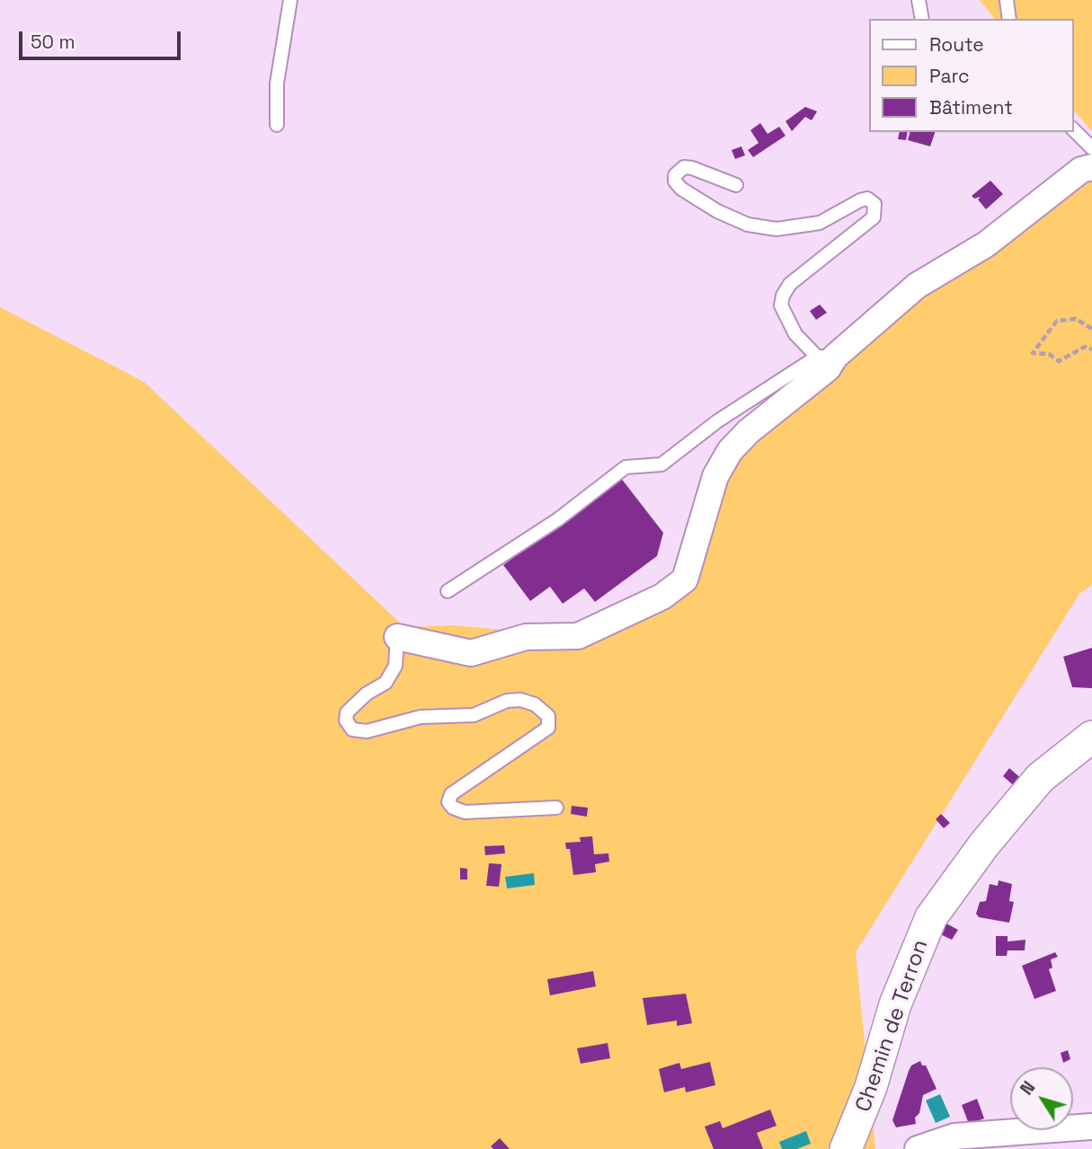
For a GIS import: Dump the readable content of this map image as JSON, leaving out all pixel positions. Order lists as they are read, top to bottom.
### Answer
{
  "streets": {
    "street": ["Chemin de Terron"]
  },
  "legend": ["Route", "Parc", "Bâtiment"],
  "scale_bar": "50 m",
  "north": "top left"
}
